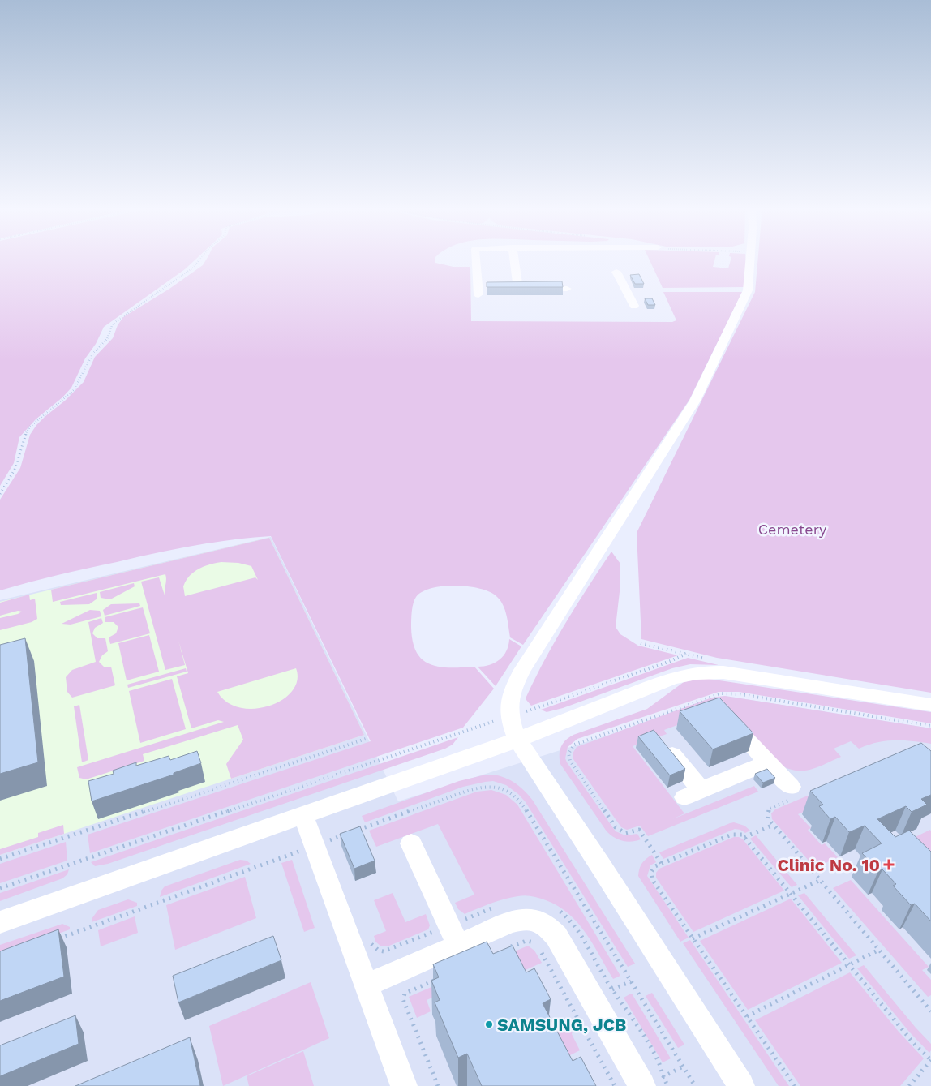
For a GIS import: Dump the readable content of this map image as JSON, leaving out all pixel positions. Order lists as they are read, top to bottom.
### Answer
{
  "parks": ["Cemetery"],
  "places": {
    "health": ["Clinic No. 10"],
    "other": ["SAMSUNG, JCB"]
  }
}
